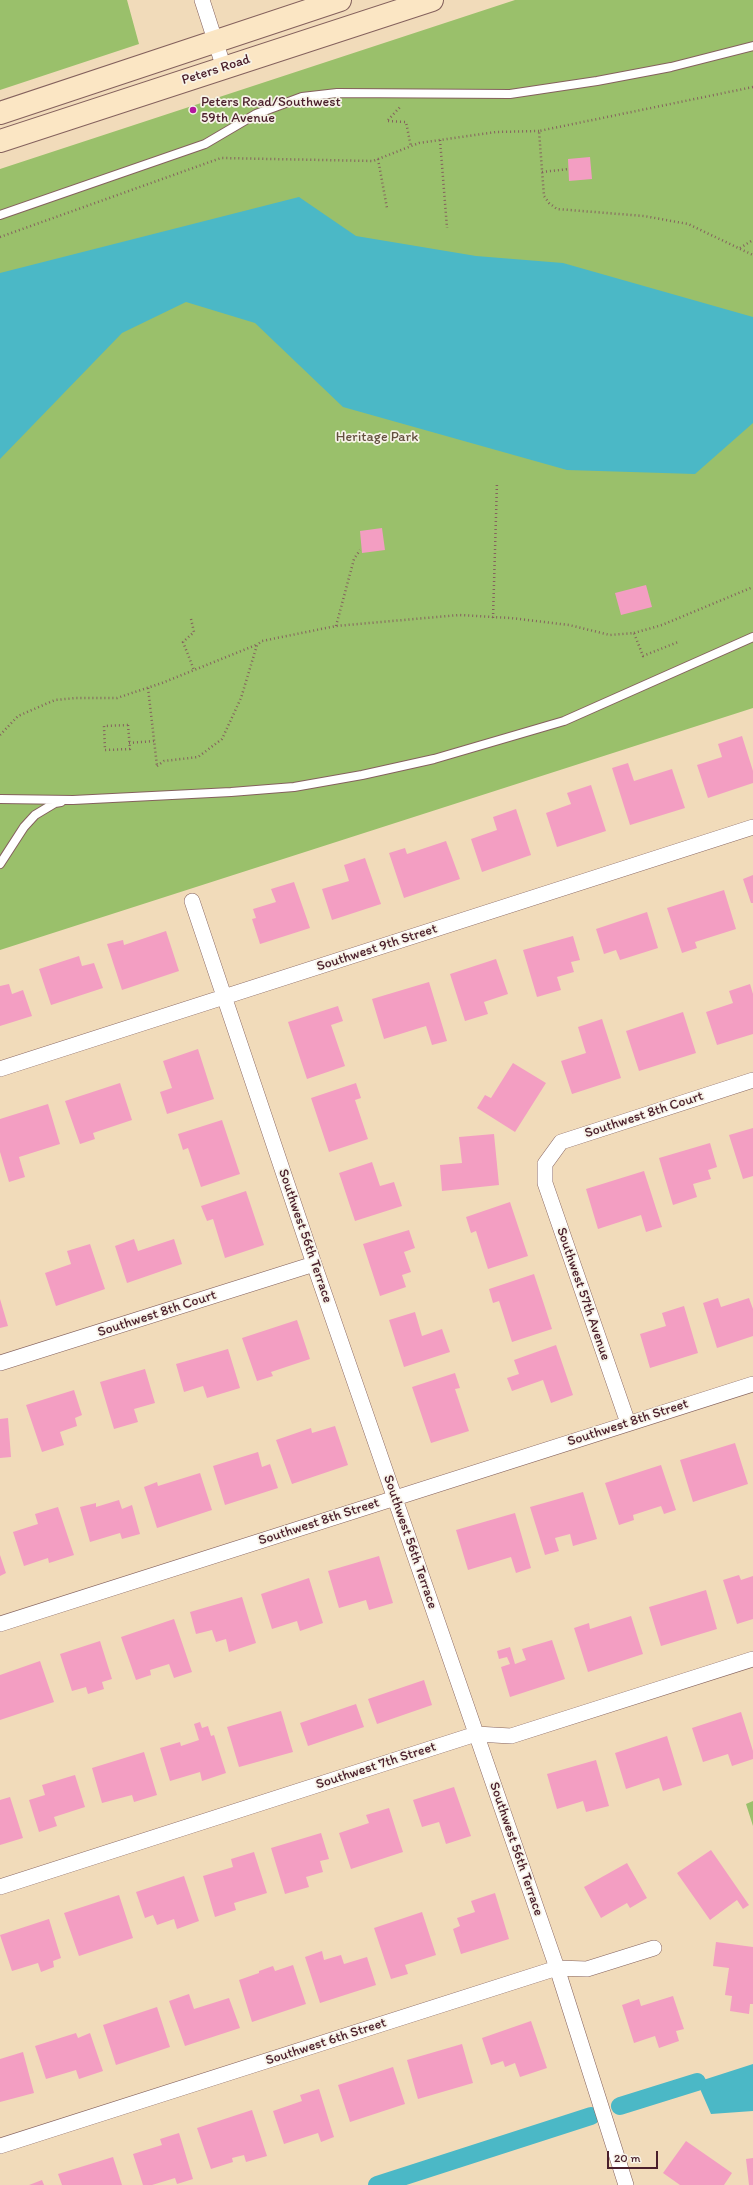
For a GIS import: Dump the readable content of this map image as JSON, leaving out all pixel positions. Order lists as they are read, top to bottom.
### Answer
{
  "streets": {
    "main road": ["Peters Road"],
    "street": [
      "Southwest 9th Street",
      "Southwest 8th Court",
      "Southwest 56th Terrace",
      "Southwest 57th Avenue",
      "Southwest 8th Street",
      "Southwest 7th Street",
      "Southwest 6th Street"
    ]
  },
  "crossings": [
    ["Southwest 9th Street", "Southwest 56th Terrace"],
    ["Southwest 8th Court", "Southwest 56th Terrace"],
    ["Southwest 8th Court", "Southwest 57th Avenue"],
    ["Southwest 56th Terrace", "Southwest 8th Street"],
    ["Southwest 56th Terrace", "Southwest 7th Street"],
    ["Southwest 56th Terrace", "Southwest 6th Street"],
    ["Southwest 57th Avenue", "Southwest 8th Street"]
  ],
  "parks": ["Heritage Park"],
  "places": ["Peters Road/Southwest 59th Avenue"],
  "scale_bar": "20 m"
}
